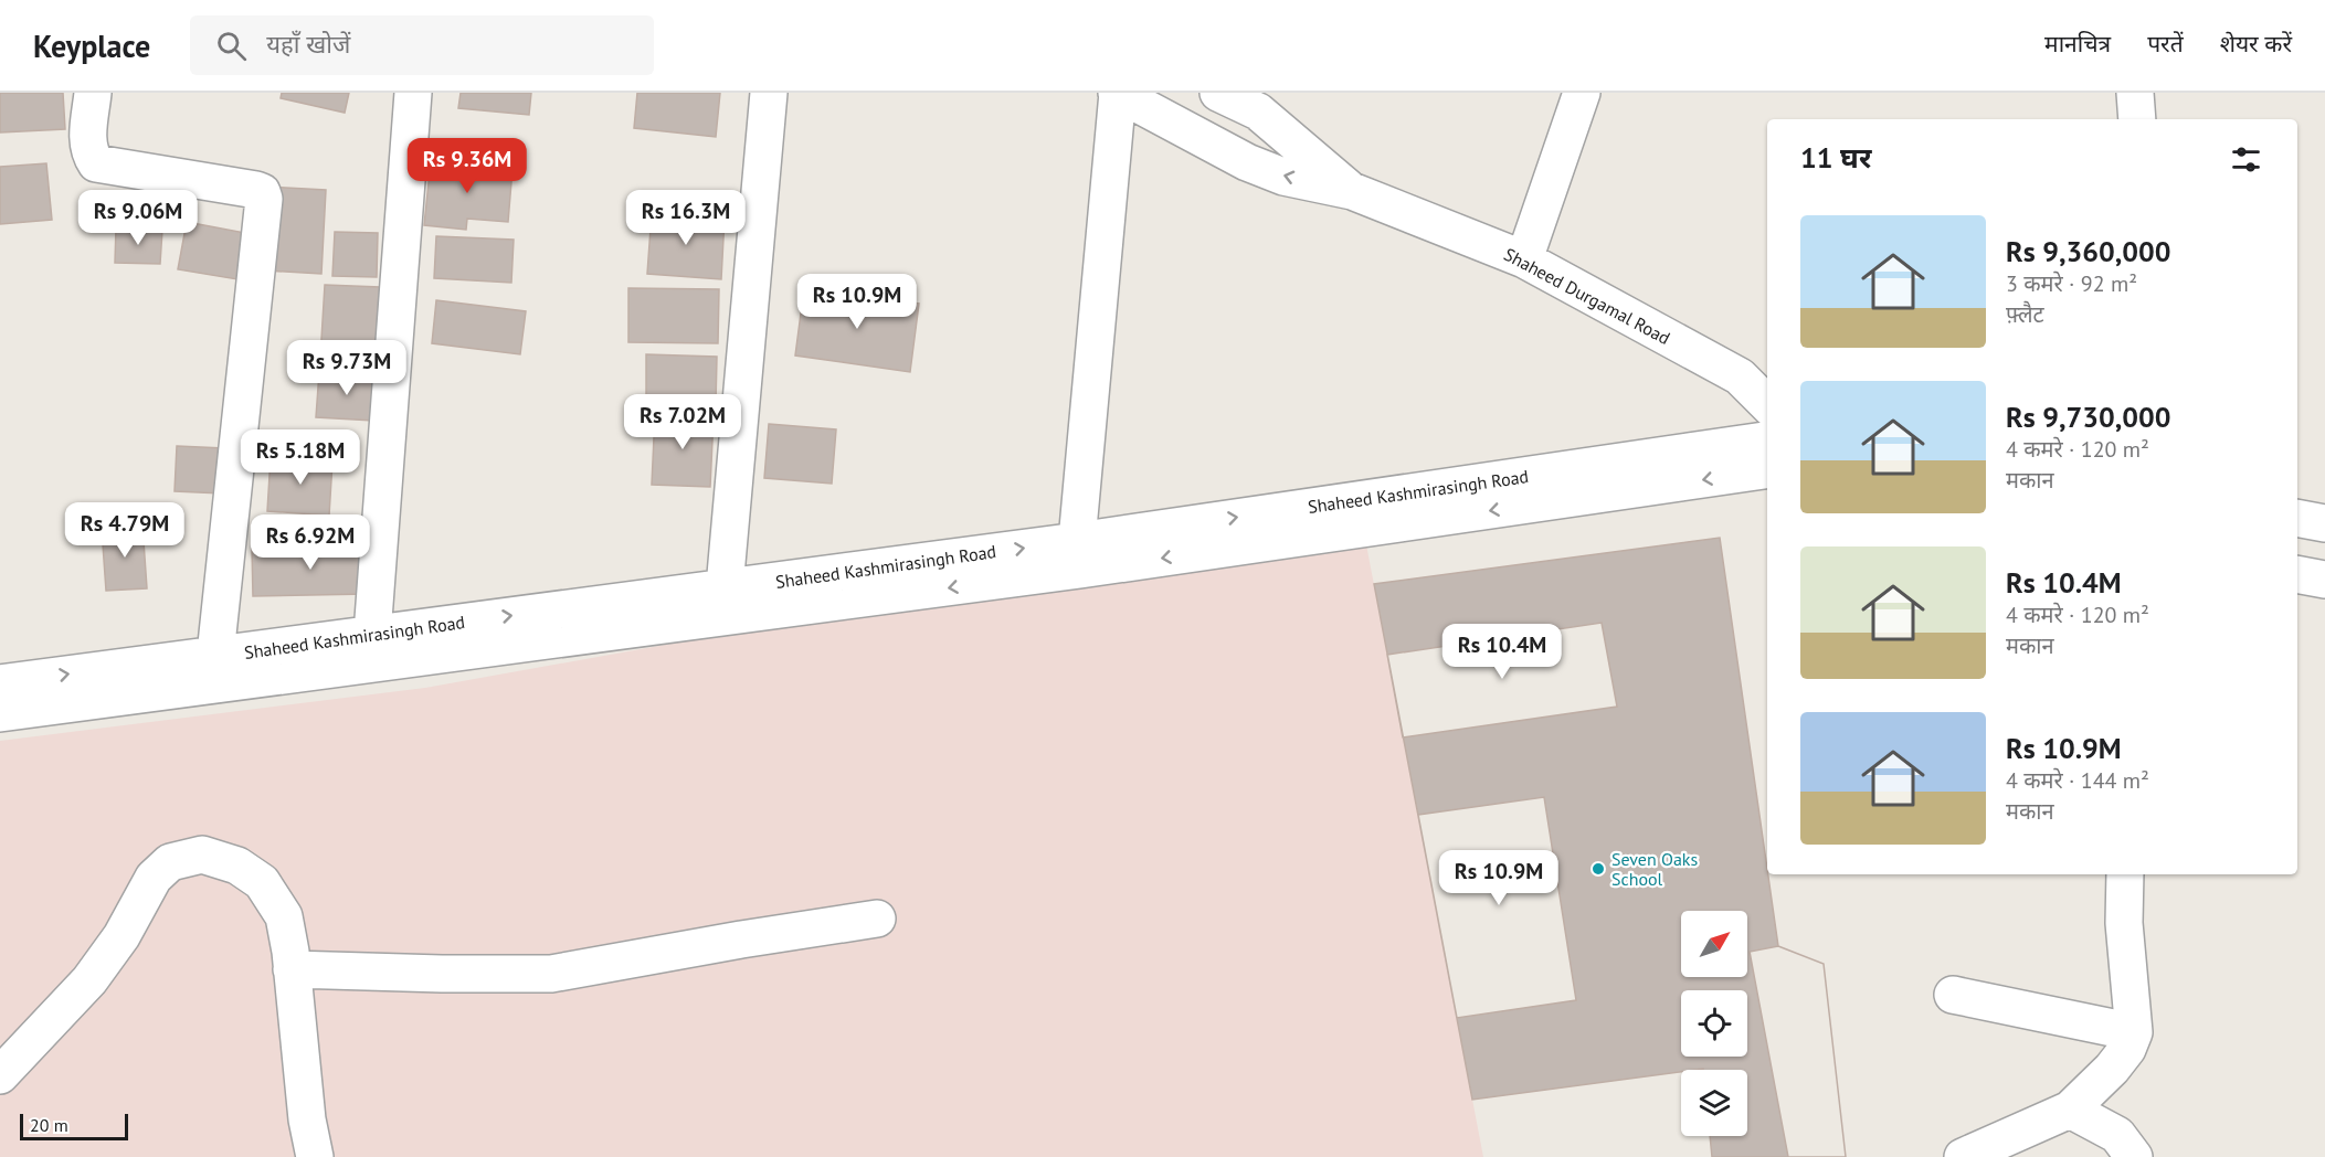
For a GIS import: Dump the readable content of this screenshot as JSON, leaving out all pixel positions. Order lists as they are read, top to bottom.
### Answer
{
  "streets": {
    "street": ["Shaheed Durgamal Road", "Shaheed Kashmirasingh Road"]
  },
  "places": ["Seven Oaks School"],
  "scale_bar": "20 m",
  "north": "top right",
  "page": {
    "header": "Keyplace",
    "search": "यहाँ खोजें",
    "nav": ["मानचित्र", "परतें", "शेयर करें"],
    "heading": "11 घर",
    "price": [
      "Rs 9.36M",
      "Rs 9.06M",
      "Rs 16.3M",
      "Rs 10.9M",
      "Rs 9.73M",
      "Rs 7.02M",
      "Rs 5.18M",
      "Rs 4.79M",
      "Rs 6.92M",
      "Rs 10.4M",
      "Rs 10.9M"
    ],
    "list": [
      {
        "name": "Rs 9,360,000",
        "note": "3 कमरे · 92 m² · फ़्लैट"
      },
      {
        "name": "Rs 9,730,000",
        "note": "4 कमरे · 120 m² · मकान"
      },
      {
        "name": "Rs 10.4M",
        "note": "4 कमरे · 120 m² · मकान"
      },
      {
        "name": "Rs 10.9M",
        "note": "4 कमरे · 144 m² · मकान"
      }
    ],
    "scale": "20 m"
  }
}
